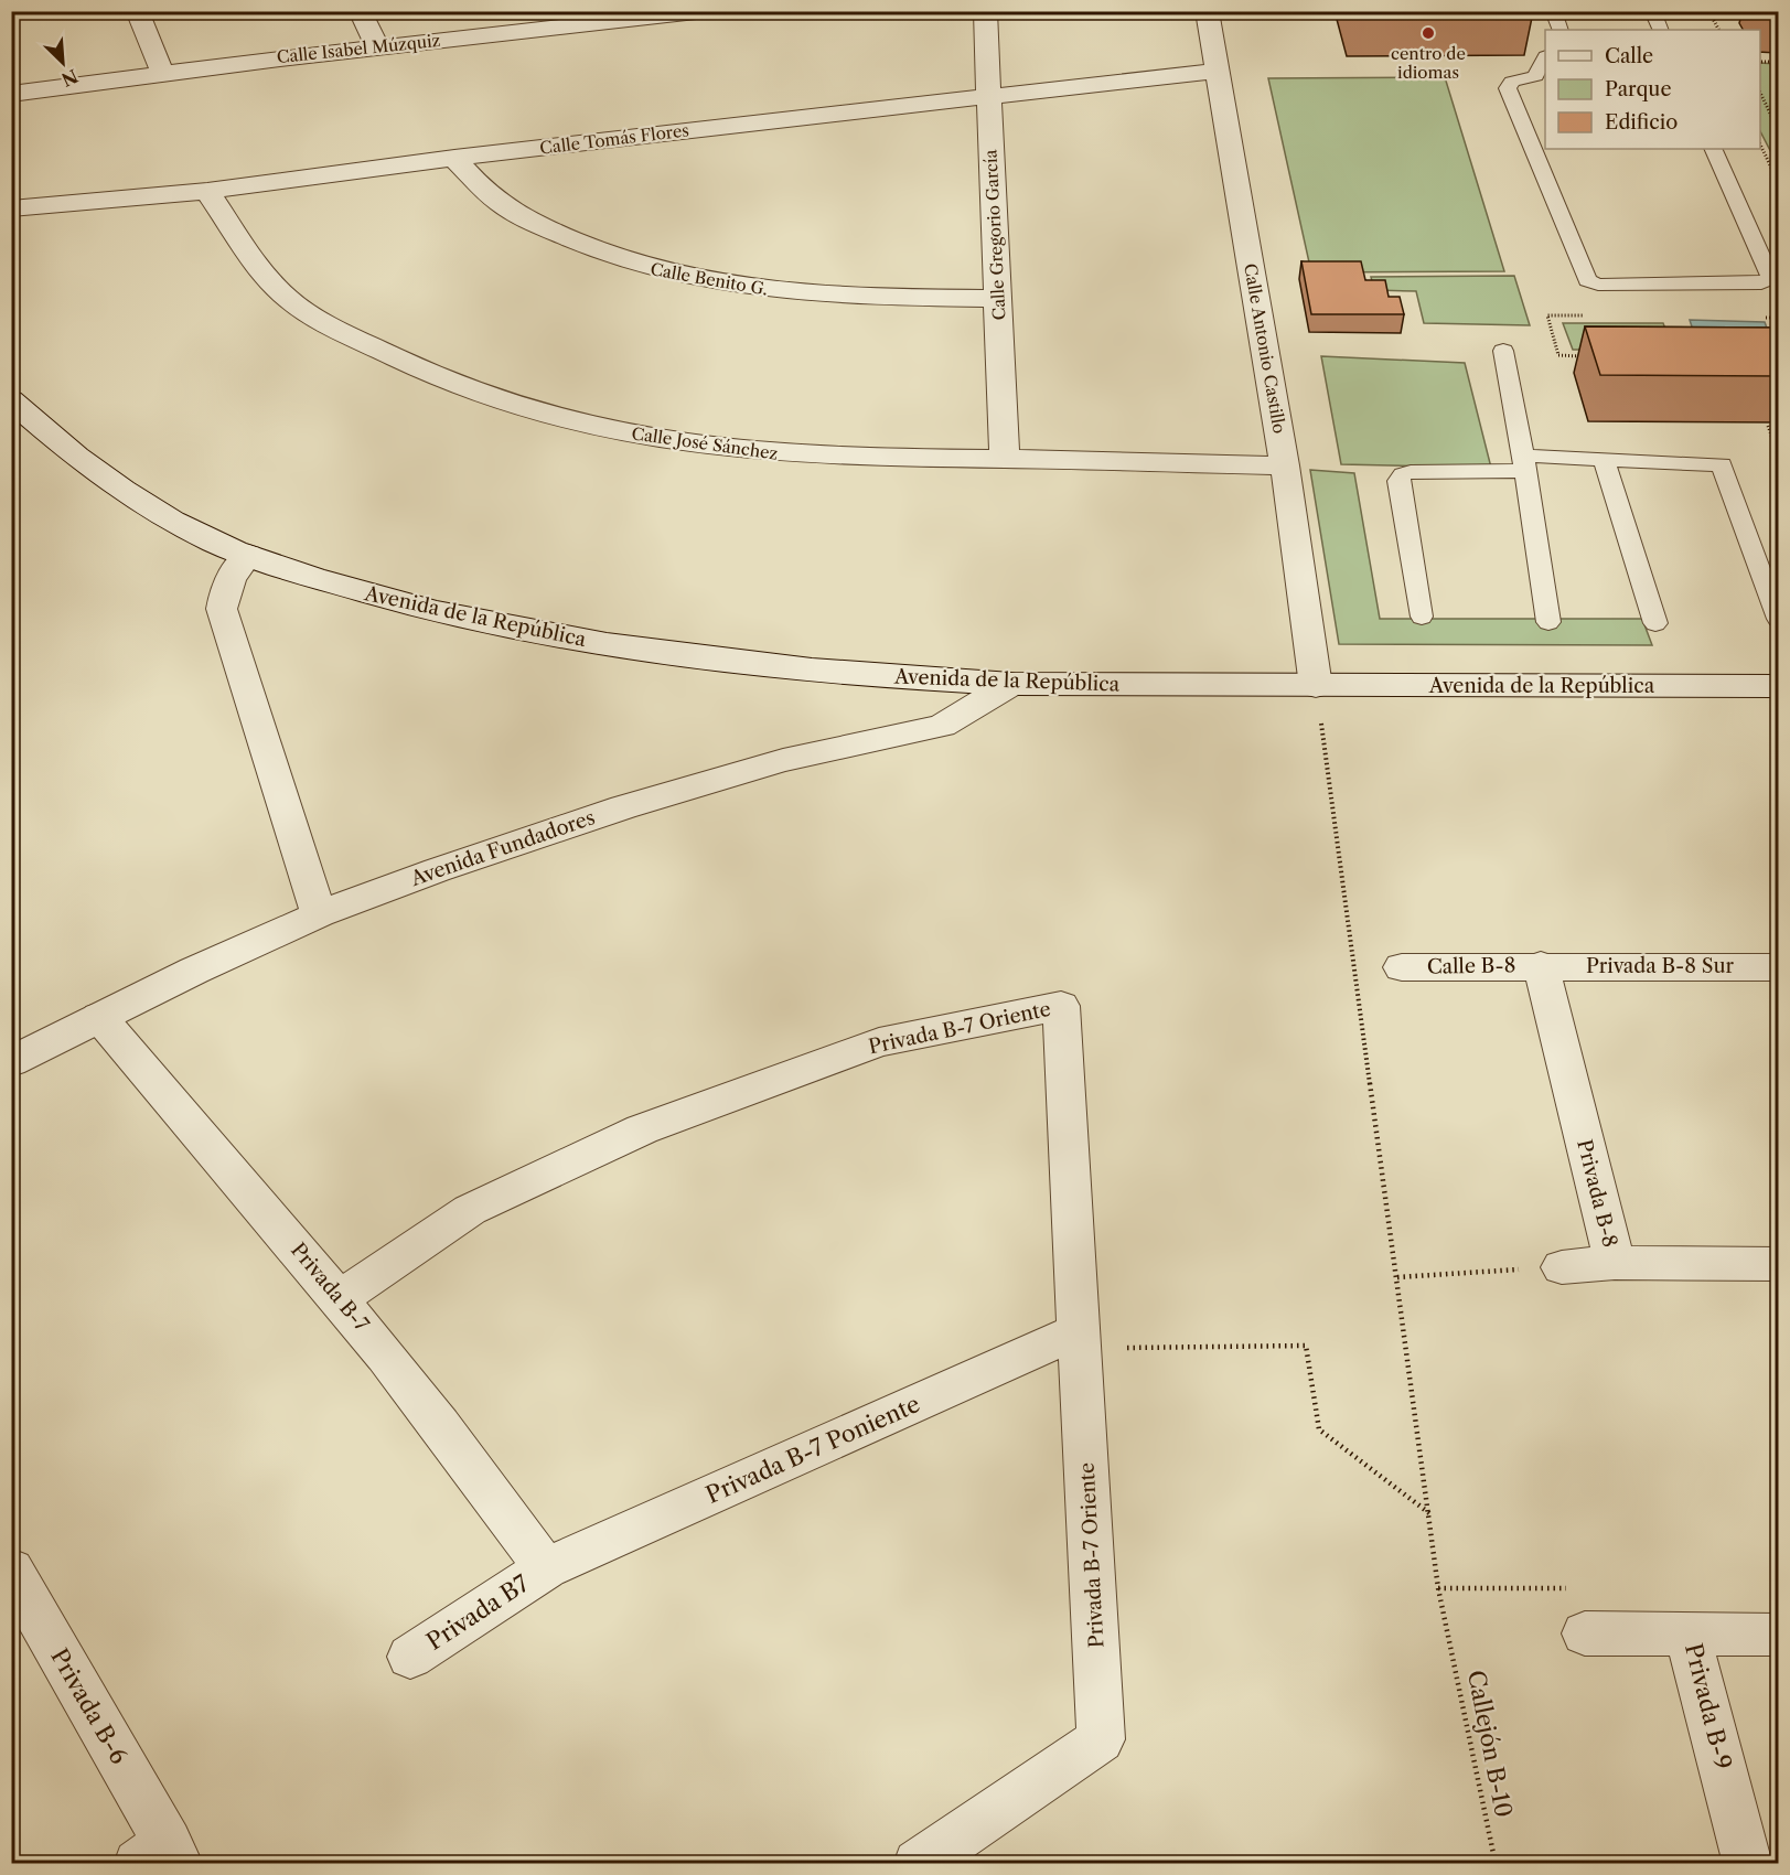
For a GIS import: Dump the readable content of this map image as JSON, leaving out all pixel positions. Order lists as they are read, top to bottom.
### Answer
{
  "streets": {
    "street": [
      "Calle Isabel Múzquiz",
      "Calle Tomás Flores",
      "Calle Gregorio García",
      "Calle Benito G.",
      "Calle Antonio Castillo",
      "Calle José Sánchez",
      "Avenida de la República",
      "Avenida Fundadores",
      "Calle B-8",
      "Privada B-8 Sur",
      "Privada B-7 Oriente",
      "Privada B-8",
      "Privada B-7",
      "Privada B-7 Poniente",
      "Privada B7",
      "Privada B-6",
      "Privada B-9"
    ],
    "path": ["Callejón B-10"]
  },
  "crossings": [
    ["Calle Tomás Flores", "Calle Gregorio García"],
    ["Calle Tomás Flores", "Calle Benito G."],
    ["Calle Tomás Flores", "Calle Antonio Castillo"],
    ["Calle Tomás Flores", "Calle José Sánchez"],
    ["Calle Gregorio García", "Calle Benito G."],
    ["Calle Gregorio García", "Calle José Sánchez"],
    ["Calle Antonio Castillo", "Calle José Sánchez"],
    ["Calle Antonio Castillo", "Avenida de la República"],
    ["Calle Antonio Castillo", "Callejón B-10"],
    ["Avenida de la República", "Avenida Fundadores"],
    ["Avenida de la República", "Callejón B-10"],
    ["Avenida Fundadores", "Privada B-7"],
    ["Calle B-8", "Privada B-8 Sur"],
    ["Calle B-8", "Privada B-8"],
    ["Privada B-8 Sur", "Privada B-8"],
    ["Privada B-7 Oriente", "Privada B-7"],
    ["Privada B-7 Oriente", "Privada B-7 Poniente"],
    ["Privada B-7", "Privada B-7 Poniente"],
    ["Privada B-7", "Privada B7"],
    ["Privada B-7 Poniente", "Privada B7"]
  ],
  "places": ["centro de idiomas"],
  "legend": ["Calle", "Parque", "Edificio"],
  "north": "bottom right"
}
